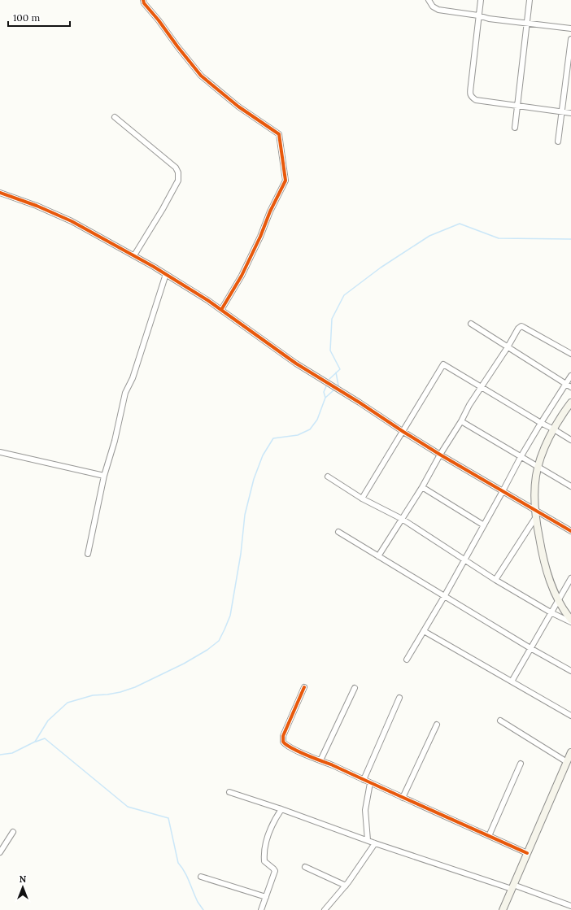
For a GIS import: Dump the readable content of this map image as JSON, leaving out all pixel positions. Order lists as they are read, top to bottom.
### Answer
{
  "scale_bar": "100 m",
  "north": "top"
}
